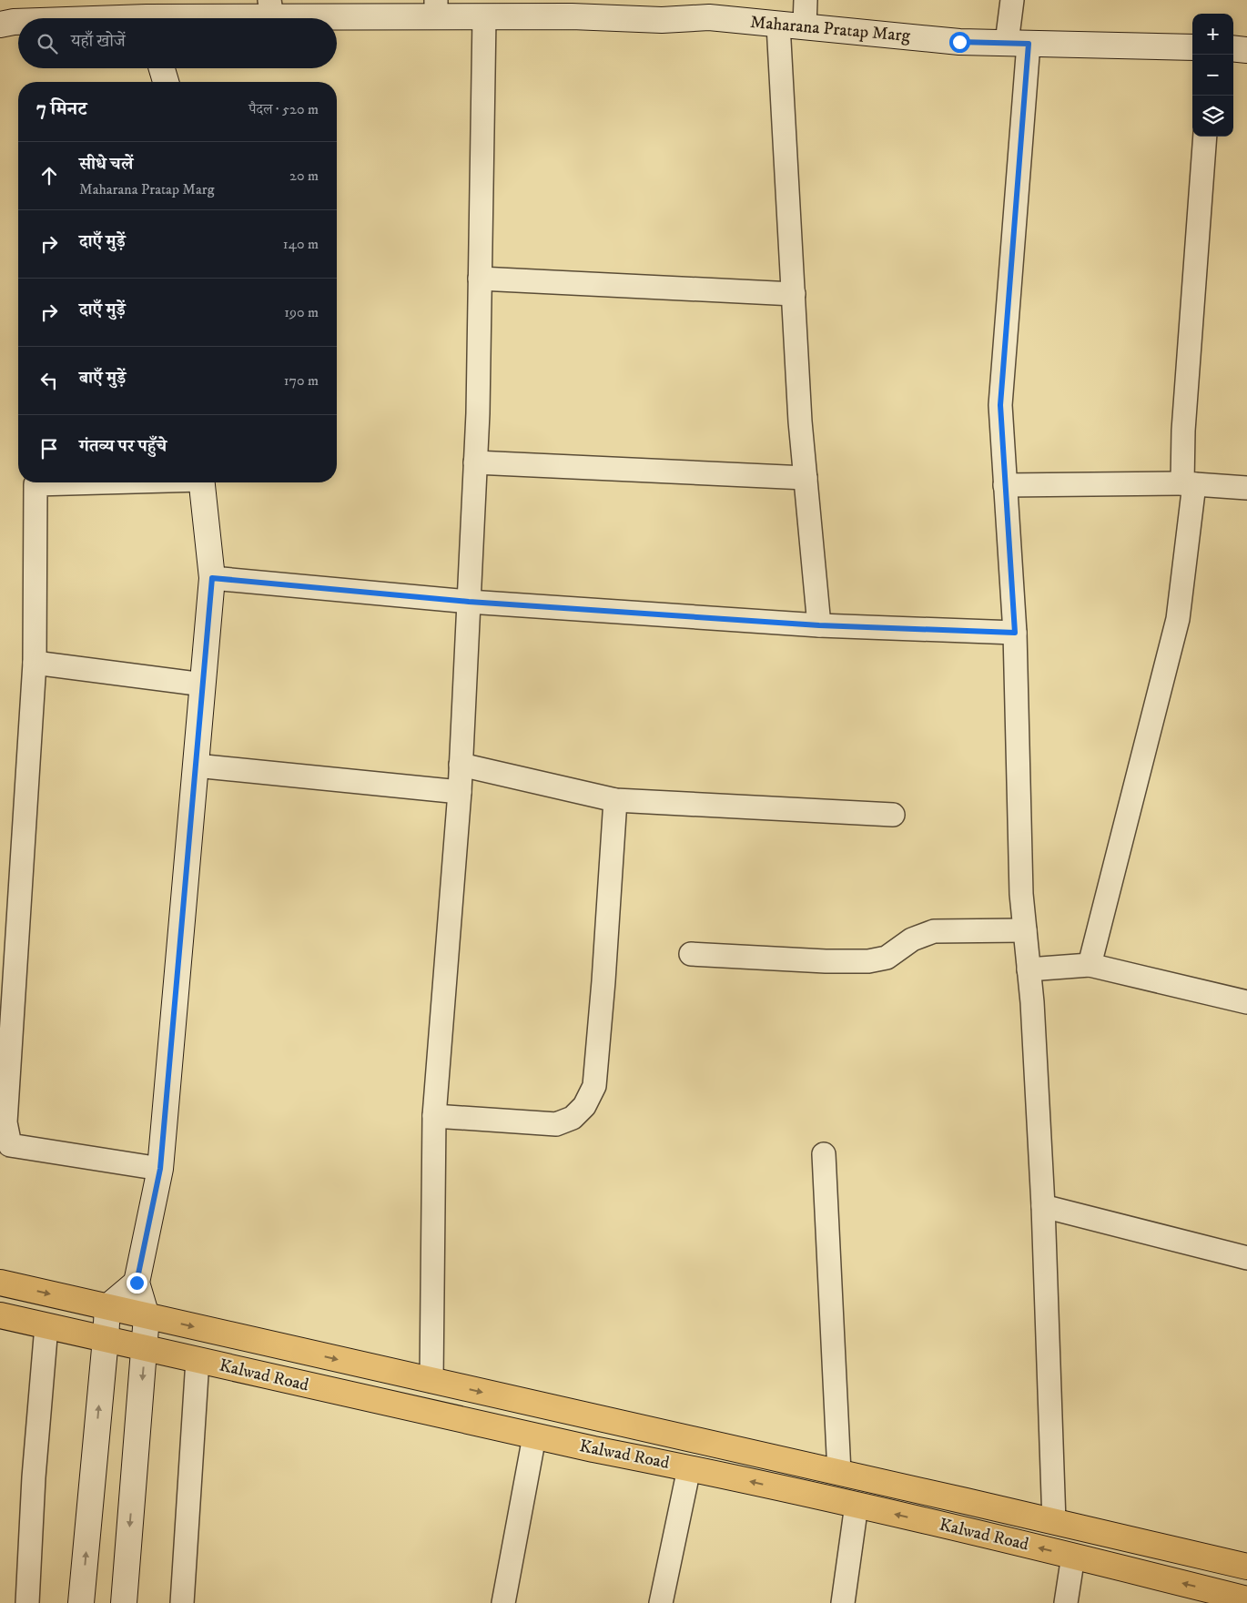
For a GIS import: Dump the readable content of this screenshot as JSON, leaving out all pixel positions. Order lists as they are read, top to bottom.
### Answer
{
  "streets": {
    "main road": ["Kalwad Road"],
    "street": ["Maharana Pratap Marg"]
  },
  "page": {
    "map_buttons": ["+", "−"],
    "search": "यहाँ खोजें",
    "heading": ["7 मिनट", "पैदल · 520 m"],
    "list": [
      ["सीधे चलें", "Maharana Pratap Marg", "20 m"],
      ["दाएँ मुड़ें", "140 m"],
      ["दाएँ मुड़ें", "190 m"],
      ["बाएँ मुड़ें", "170 m"],
      "गंतव्य पर पहुँचे"
    ]
  }
}
